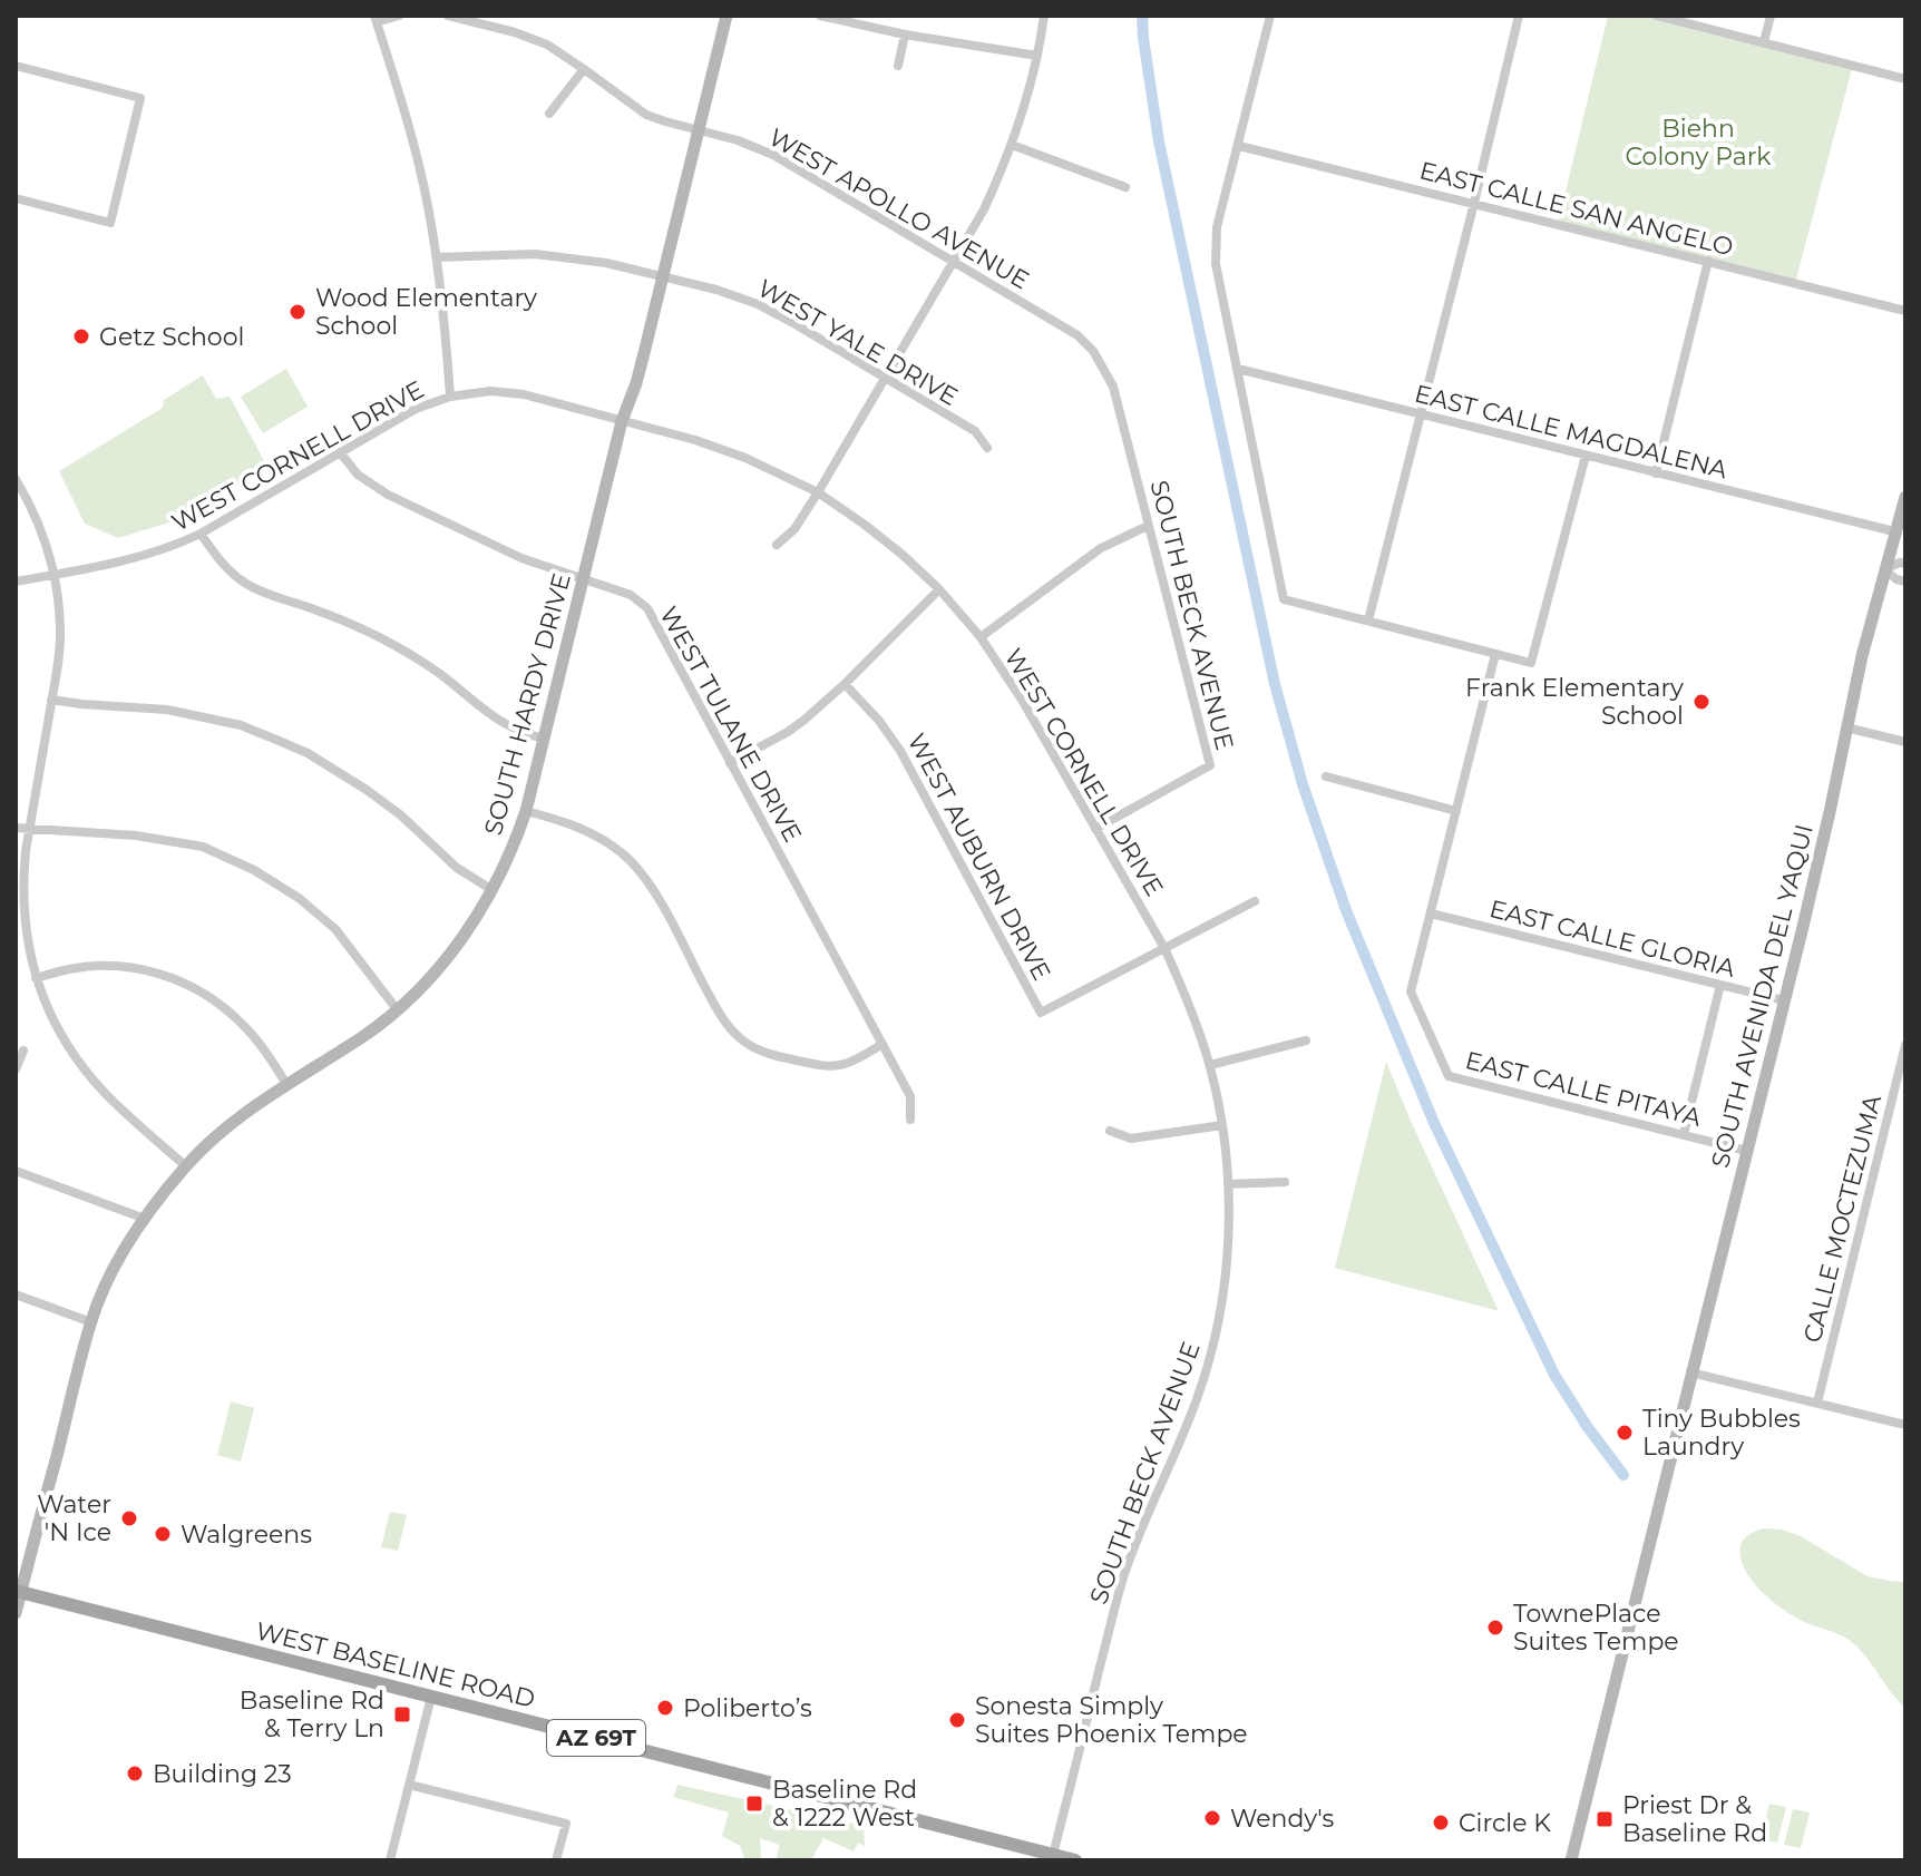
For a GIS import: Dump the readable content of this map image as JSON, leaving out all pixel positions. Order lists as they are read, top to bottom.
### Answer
{
  "streets": {
    "main road": ["WEST BASELINE ROAD", "AZ 69T"],
    "street": [
      "WEST APOLLO AVENUE",
      "EAST CALLE SAN ANGELO",
      "WEST YALE DRIVE",
      "EAST CALLE MAGDALENA",
      "WEST CORNELL DRIVE",
      "SOUTH BECK AVENUE",
      "SOUTH HARDY DRIVE",
      "WEST TULANE DRIVE",
      "WEST AUBURN DRIVE",
      "EAST CALLE GLORIA",
      "SOUTH AVENIDA DEL YAQUI",
      "EAST CALLE PITAYA",
      "CALLE MOCTEZUMA"
    ]
  },
  "crossings": [
    ["WEST APOLLO AVENUE", "SOUTH BECK AVENUE"],
    ["WEST APOLLO AVENUE", "SOUTH HARDY DRIVE"],
    ["WEST YALE DRIVE", "SOUTH HARDY DRIVE"],
    ["EAST CALLE MAGDALENA", "SOUTH AVENIDA DEL YAQUI"],
    ["WEST CORNELL DRIVE", "SOUTH BECK AVENUE"],
    ["WEST CORNELL DRIVE", "SOUTH HARDY DRIVE"],
    ["WEST CORNELL DRIVE", "WEST TULANE DRIVE"],
    ["WEST CORNELL DRIVE", "WEST AUBURN DRIVE"],
    ["SOUTH BECK AVENUE", "WEST AUBURN DRIVE"],
    ["SOUTH BECK AVENUE", "WEST BASELINE ROAD"],
    ["SOUTH HARDY DRIVE", "WEST TULANE DRIVE"],
    ["SOUTH HARDY DRIVE", "WEST BASELINE ROAD"],
    ["EAST CALLE GLORIA", "SOUTH AVENIDA DEL YAQUI"],
    ["EAST CALLE GLORIA", "EAST CALLE PITAYA"],
    ["SOUTH AVENIDA DEL YAQUI", "EAST CALLE PITAYA"]
  ],
  "parks": ["Biehn Colony Park"],
  "places": {
    "other": [
      "Wood Elementary School",
      "Getz School",
      "Frank Elementary School",
      "Tiny Bubbles Laundry",
      "Water 'N Ice",
      "Walgreens",
      "TownePlace Suites Tempe",
      "Poliberto’s",
      "Sonesta Simply Suites Phoenix Tempe",
      "Building 23",
      "Wendy's",
      "Circle K"
    ],
    "transit": ["Baseline Rd & Terry Ln", "Baseline Rd & 1222 West", "Priest Dr & Baseline Rd"]
  }
}
